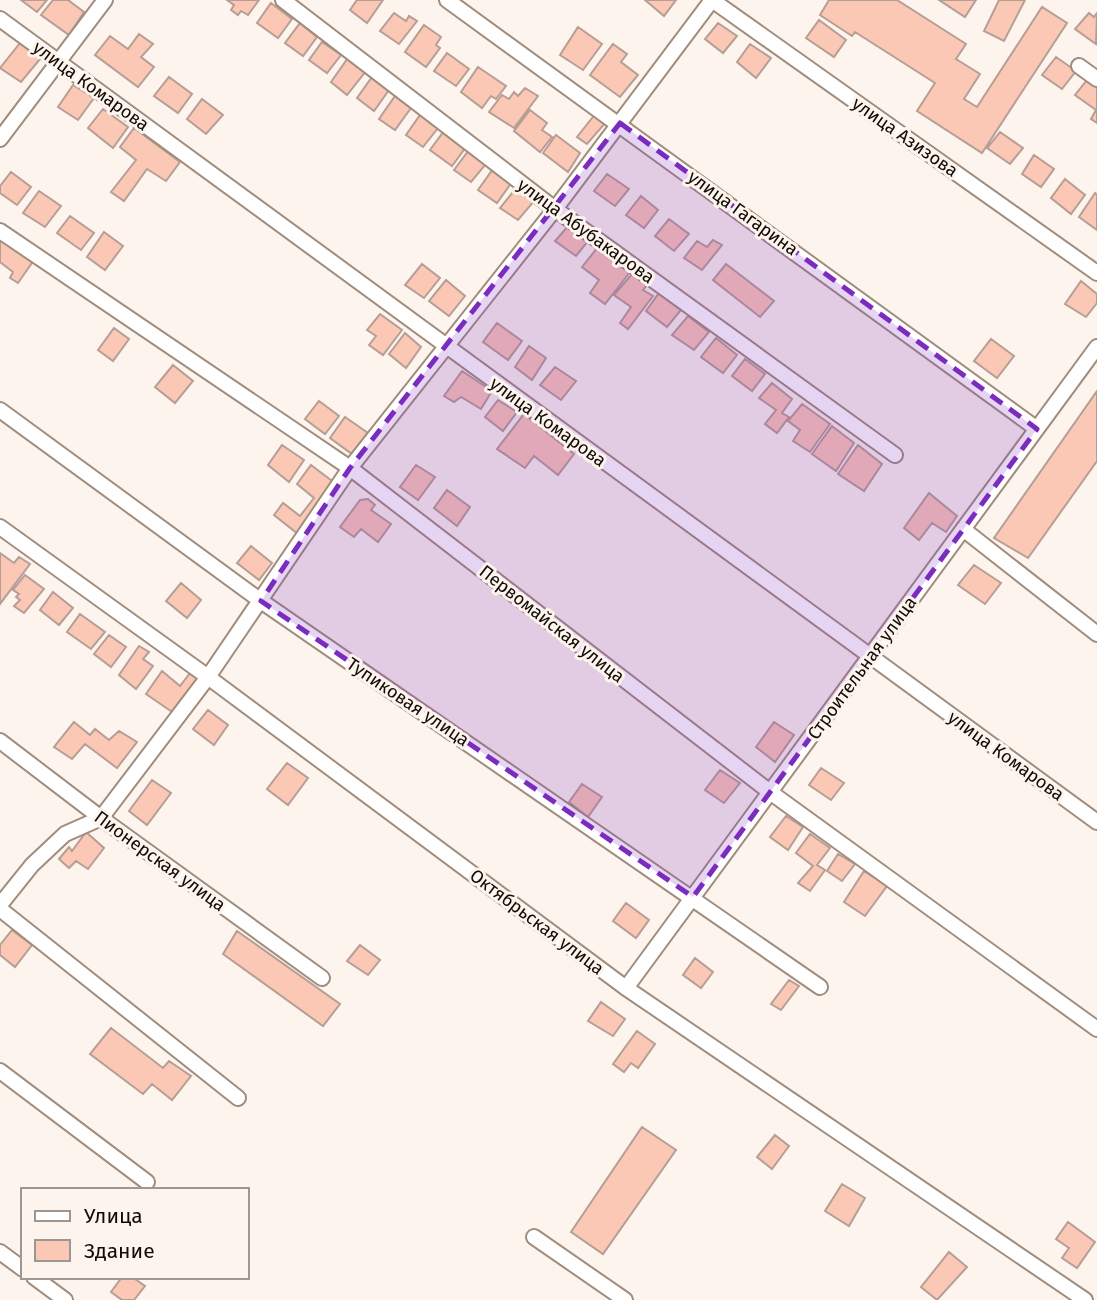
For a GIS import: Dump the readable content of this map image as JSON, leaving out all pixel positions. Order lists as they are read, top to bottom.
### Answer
{
  "streets": {
    "street": [
      "улица Комарова",
      "улица Азизова",
      "улица Гагарина",
      "улица Абубакарова",
      "Первомайская улица",
      "Строительная улица",
      "Тупиковая улица",
      "Пионерская улица",
      "Октябрьская улица"
    ]
  },
  "crossings": [
    ["улица Комарова", "Строительная улица"],
    ["улица Гагарина", "Строительная улица"],
    ["Первомайская улица", "Строительная улица"],
    ["Строительная улица", "Тупиковая улица"],
    ["Строительная улица", "Октябрьская улица"]
  ],
  "legend": ["Улица", "Здание"]
}
